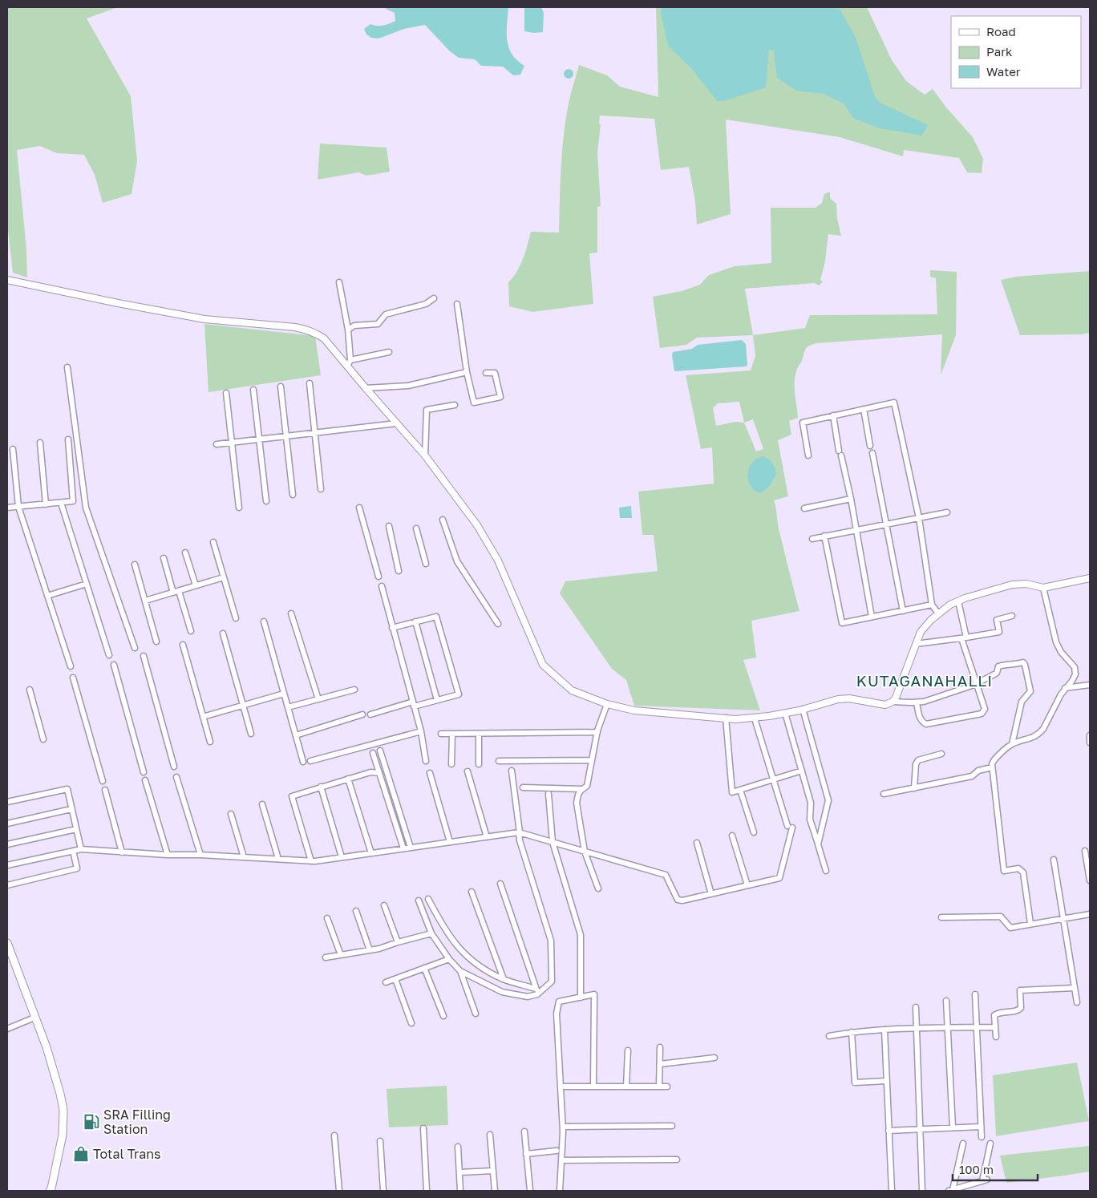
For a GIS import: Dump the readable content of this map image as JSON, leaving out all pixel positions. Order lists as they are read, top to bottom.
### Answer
{
  "districts": ["KUTAGANAHALLI"],
  "places": {
    "fuel station": ["SRA Filling Station"],
    "shop": ["Total Trans"]
  },
  "legend": ["Road", "Park", "Water"],
  "scale_bar": "100 m"
}
